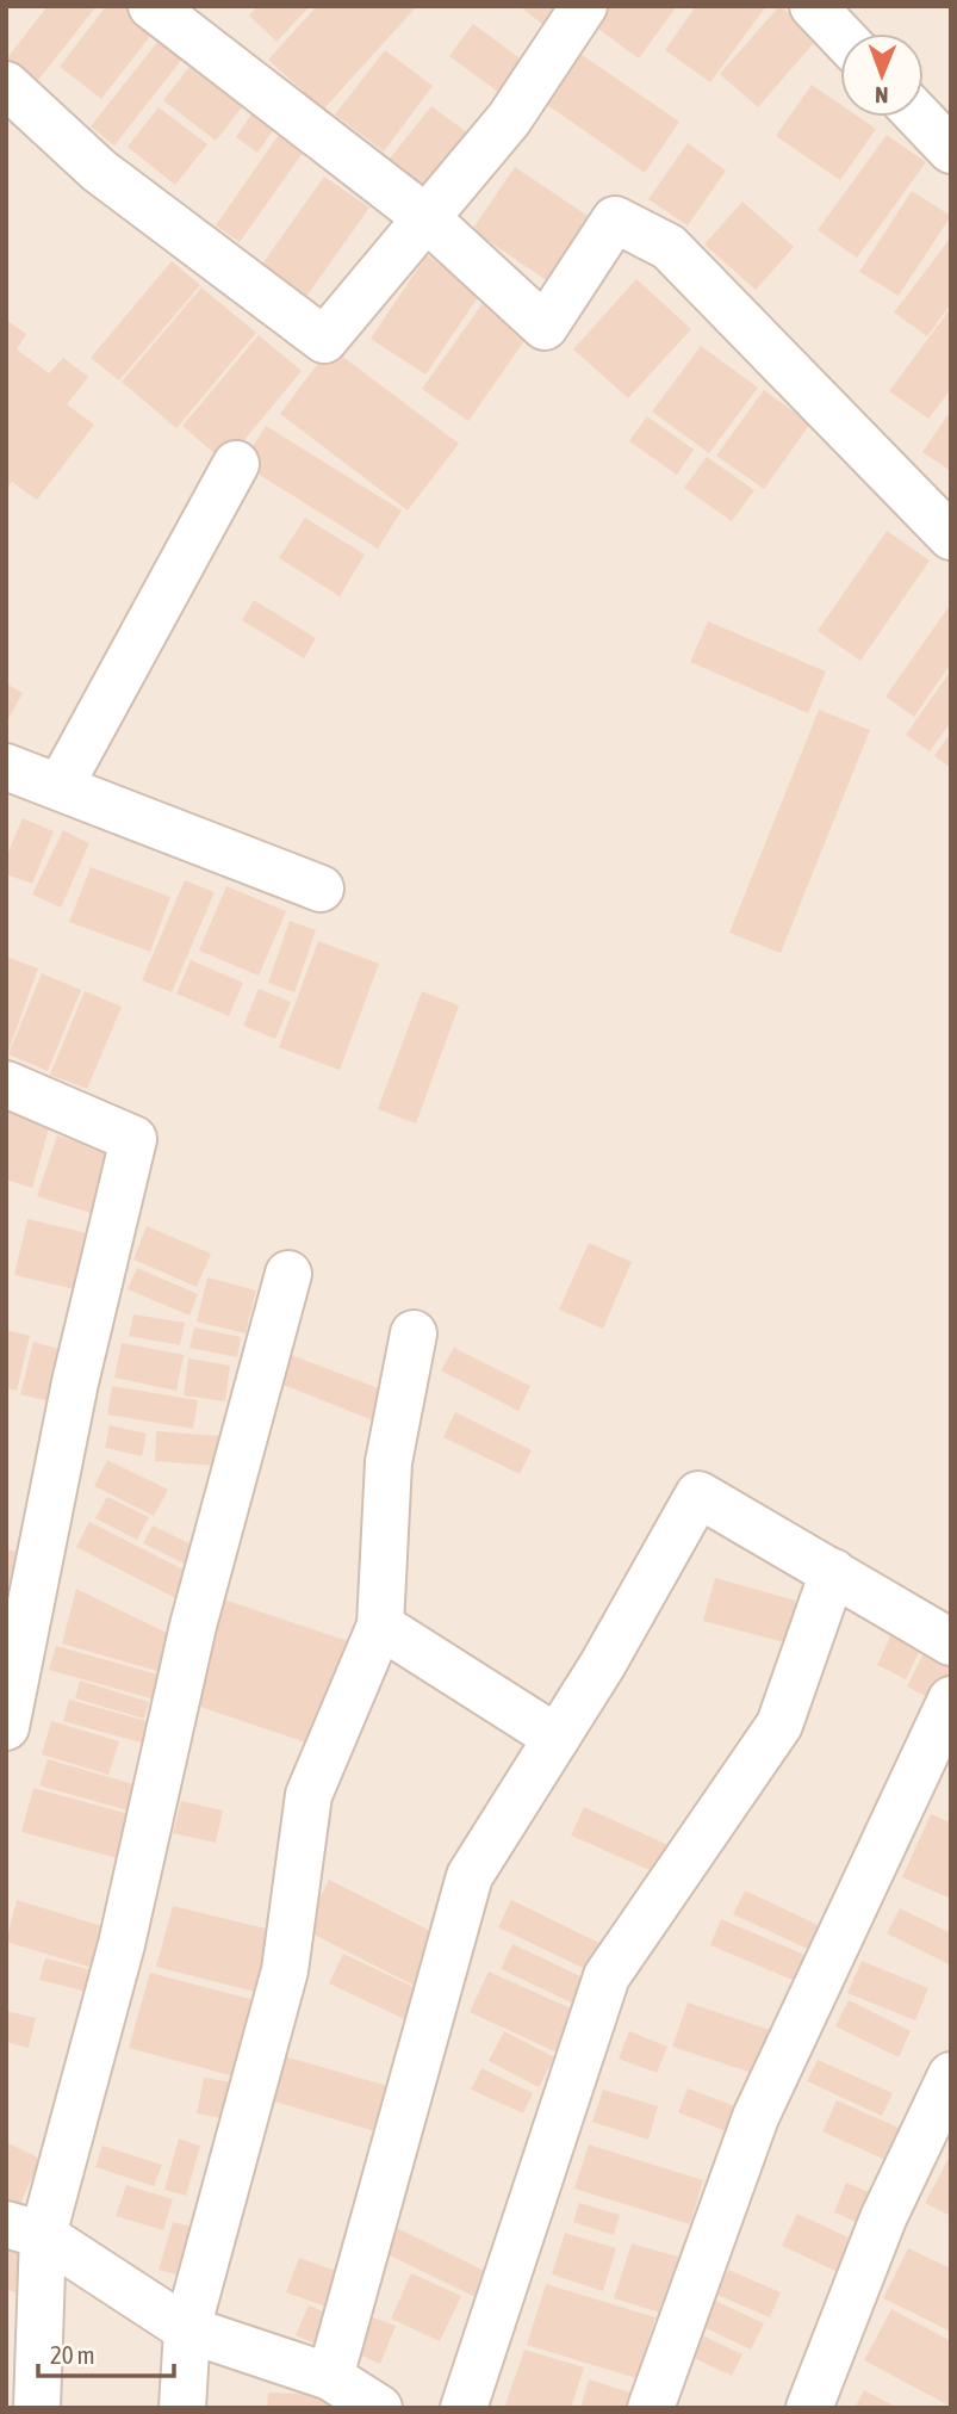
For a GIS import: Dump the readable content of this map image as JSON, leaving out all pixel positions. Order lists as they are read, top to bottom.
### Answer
{
  "scale_bar": "20 m",
  "north": "bottom"
}
